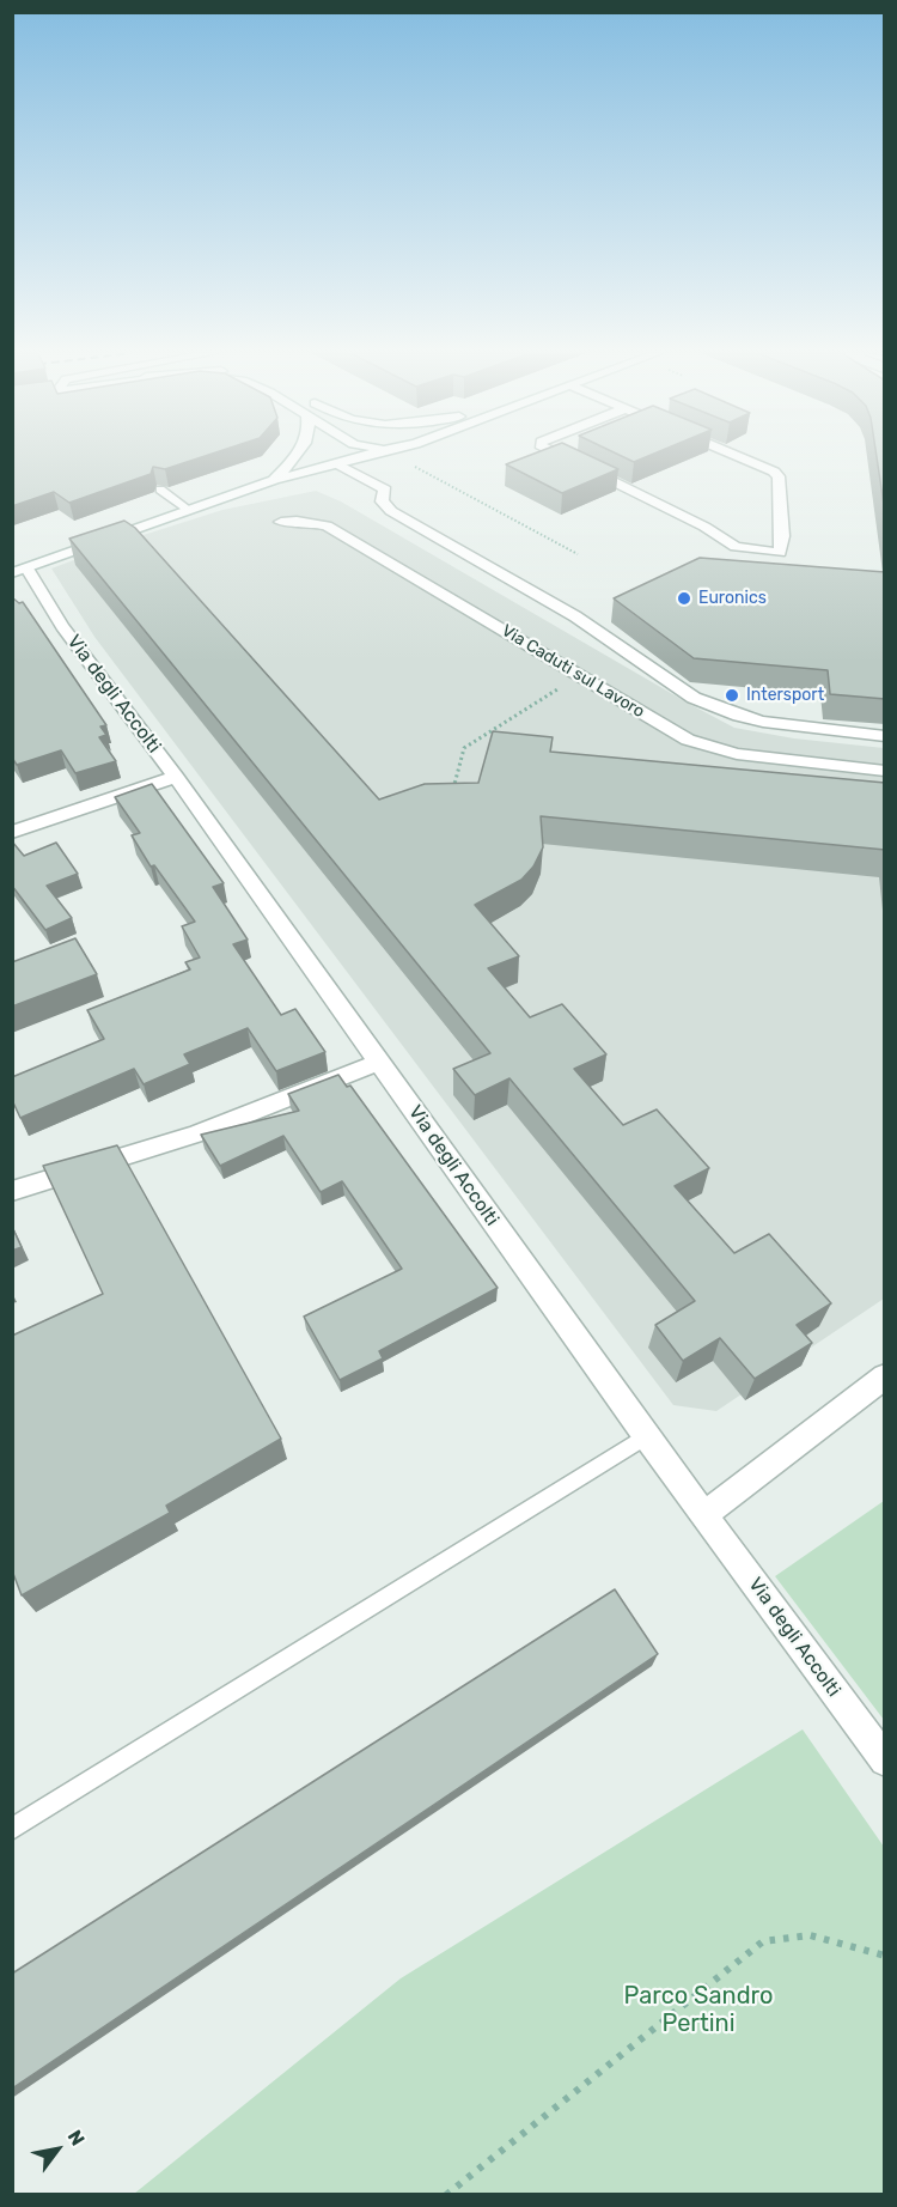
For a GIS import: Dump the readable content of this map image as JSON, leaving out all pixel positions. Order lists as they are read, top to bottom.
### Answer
{
  "streets": {
    "street": ["Via Caduti sul Lavoro", "Via degli Accolti"]
  },
  "parks": ["Parco Sandro Pertini"],
  "places": ["Euronics", "Intersport"],
  "north": "top right"
}
